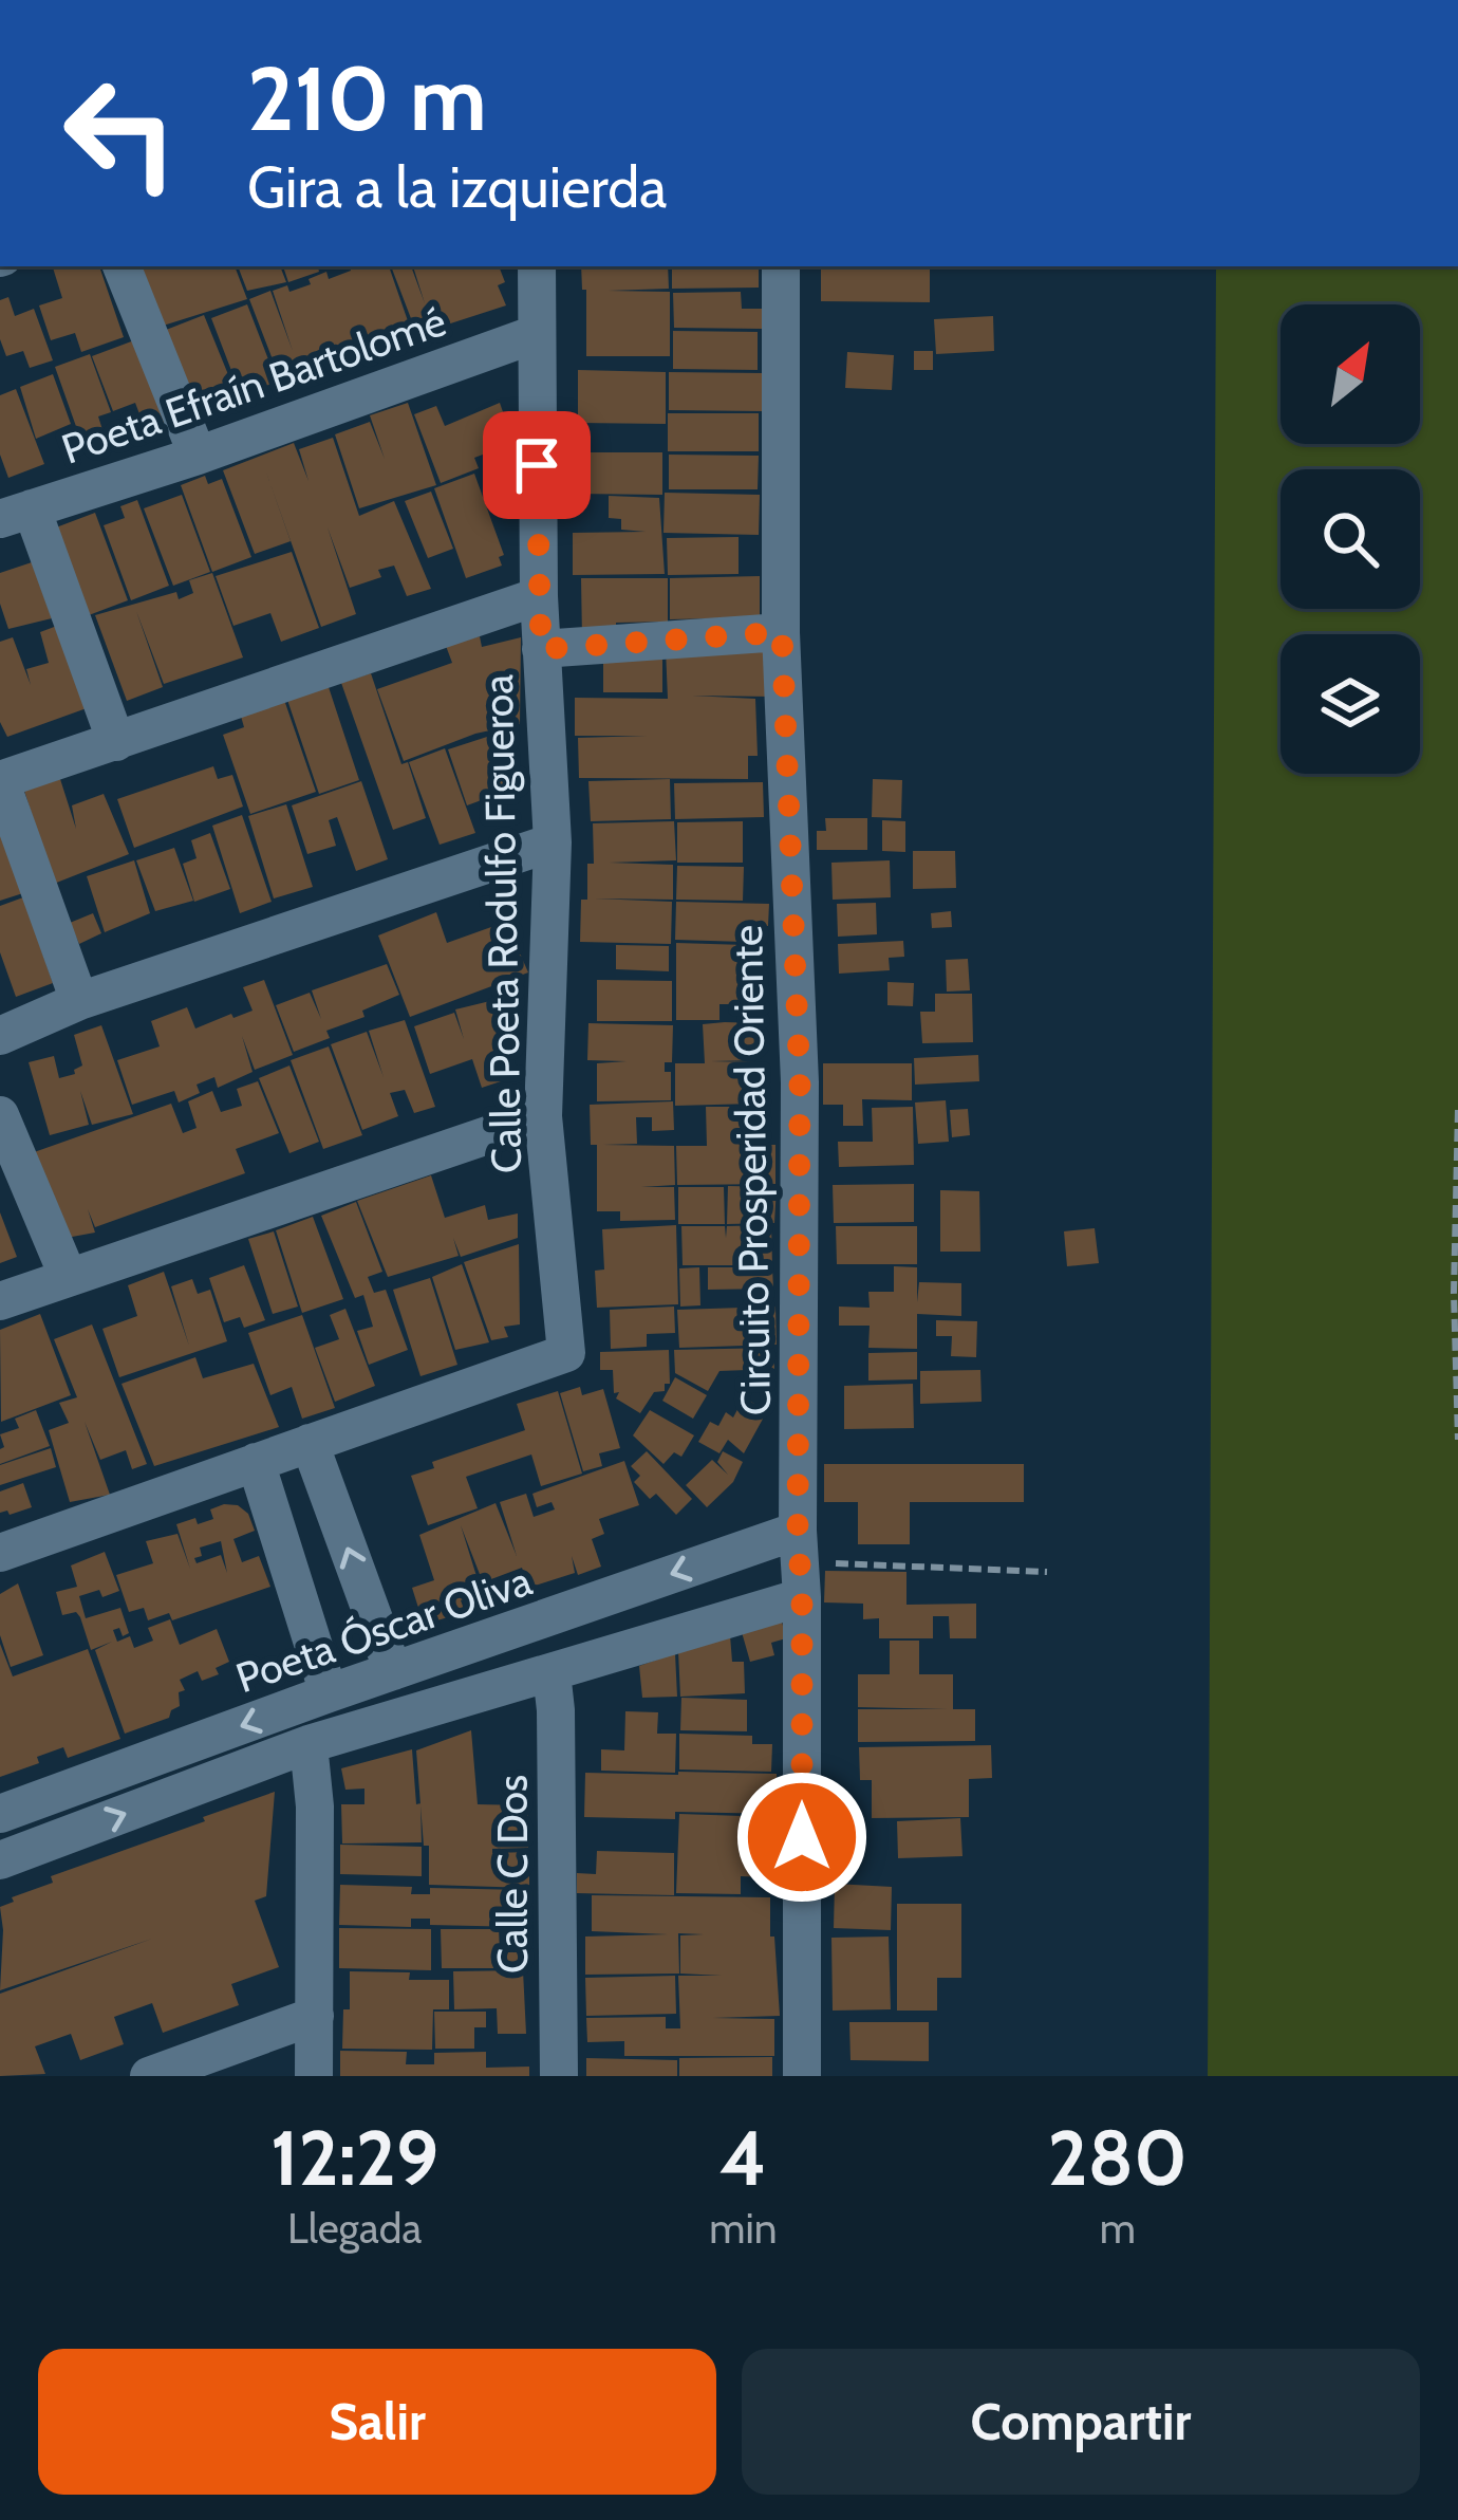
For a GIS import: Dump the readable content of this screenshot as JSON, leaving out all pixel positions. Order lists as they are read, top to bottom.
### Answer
{
  "streets": {
    "street": [
      "Poeta Efraín Bartolomé",
      "Calle Poeta Rodulfo Figueroa",
      "Circuito Prosperidad Oriente",
      "Poeta Óscar Oliva",
      "Calle C Dos"
    ]
  },
  "crossings": [
    ["Poeta Efraín Bartolomé", "Calle Poeta Rodulfo Figueroa"],
    ["Circuito Prosperidad Oriente", "Poeta Óscar Oliva"],
    ["Poeta Óscar Oliva", "Calle C Dos"]
  ],
  "north": "top right",
  "page": {
    "turn": ["210 m", "Gira a la izquierda"],
    "eta": [
      "12:29",
      "Llegada",
      "4",
      "min",
      "280",
      "m"
    ],
    "buttons": ["Salir", "Compartir"]
  }
}
